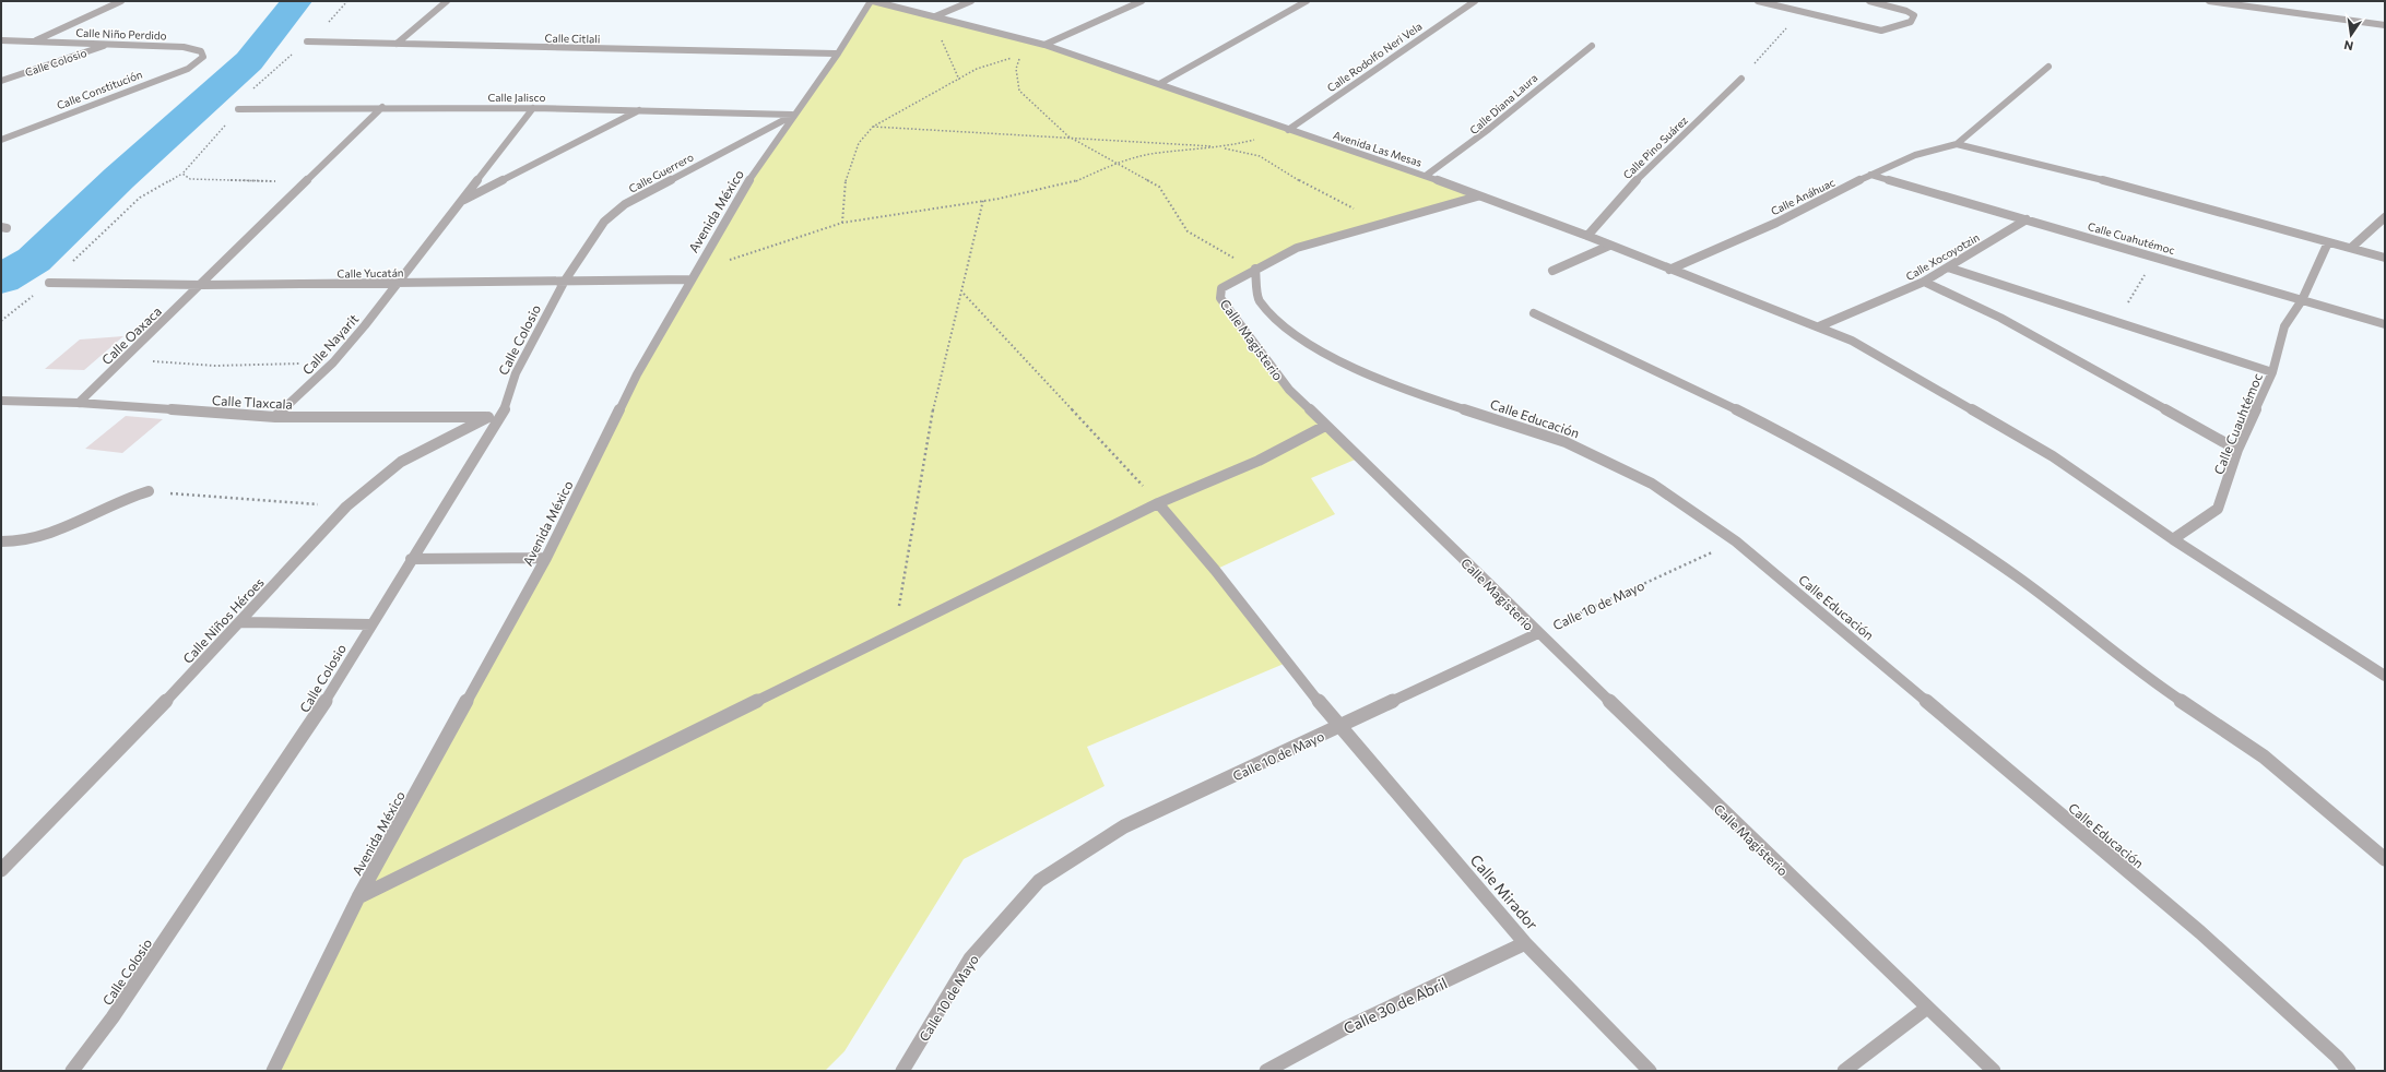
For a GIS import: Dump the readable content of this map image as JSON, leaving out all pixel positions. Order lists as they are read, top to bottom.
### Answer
{
  "streets": {
    "street": [
      "Calle Niño Perdido",
      "Calle Citlali",
      "Calle Rodolfo Neri Vela",
      "Calle Colosio",
      "Calle Constitución",
      "Calle Jalisco",
      "Calle Diana Laura",
      "Calle Pino Suárez",
      "Avenida Las Mesas",
      "Calle Guerrero",
      "Calle Anáhuac",
      "Avenida México",
      "Calle Cuahutémoc",
      "Calle Xocoyotzin",
      "Calle Yucatán",
      "Calle Oaxaca",
      "Calle Magisterio",
      "Calle Nayarit",
      "Calle Tlaxcala",
      "Calle Educación",
      "Calle Cuauhtémoc",
      "Calle 10 de Mayo",
      "Calle Niños Héroes",
      "Calle Mirador",
      "Calle 30 de Abril"
    ]
  },
  "crossings": [
    ["Calle Niño Perdido", "Calle Colosio"],
    ["Calle Niño Perdido", "Calle Constitución"],
    ["Calle Citlali", "Avenida México"],
    ["Calle Rodolfo Neri Vela", "Avenida Las Mesas"],
    ["Calle Colosio", "Calle Guerrero"],
    ["Calle Colosio", "Calle Yucatán"],
    ["Calle Colosio", "Calle Tlaxcala"],
    ["Calle Jalisco", "Calle Guerrero"],
    ["Calle Jalisco", "Avenida México"],
    ["Calle Jalisco", "Calle Oaxaca"],
    ["Calle Jalisco", "Calle Nayarit"],
    ["Calle Diana Laura", "Avenida Las Mesas"],
    ["Calle Pino Suárez", "Avenida Las Mesas"],
    ["Avenida Las Mesas", "Calle Anáhuac"],
    ["Avenida Las Mesas", "Calle Xocoyotzin"],
    ["Avenida Las Mesas", "Calle Magisterio"],
    ["Avenida Las Mesas", "Calle Cuauhtémoc"],
    ["Calle Guerrero", "Avenida México"],
    ["Calle Guerrero", "Calle Yucatán"],
    ["Calle Anáhuac", "Calle Cuahutémoc"],
    ["Avenida México", "Calle Yucatán"],
    ["Calle Cuahutémoc", "Calle Xocoyotzin"],
    ["Calle Cuahutémoc", "Calle Cuauhtémoc"],
    ["Calle Yucatán", "Calle Oaxaca"],
    ["Calle Yucatán", "Calle Nayarit"],
    ["Calle Oaxaca", "Calle Tlaxcala"],
    ["Calle Magisterio", "Calle Educación"],
    ["Calle Magisterio", "Calle 10 de Mayo"],
    ["Calle Nayarit", "Calle Tlaxcala"],
    ["Calle Tlaxcala", "Calle Niños Héroes"],
    ["Calle Educación", "Calle 10 de Mayo"],
    ["Calle 10 de Mayo", "Calle Mirador"],
    ["Calle Mirador", "Calle 30 de Abril"]
  ],
  "north": "bottom"
}
